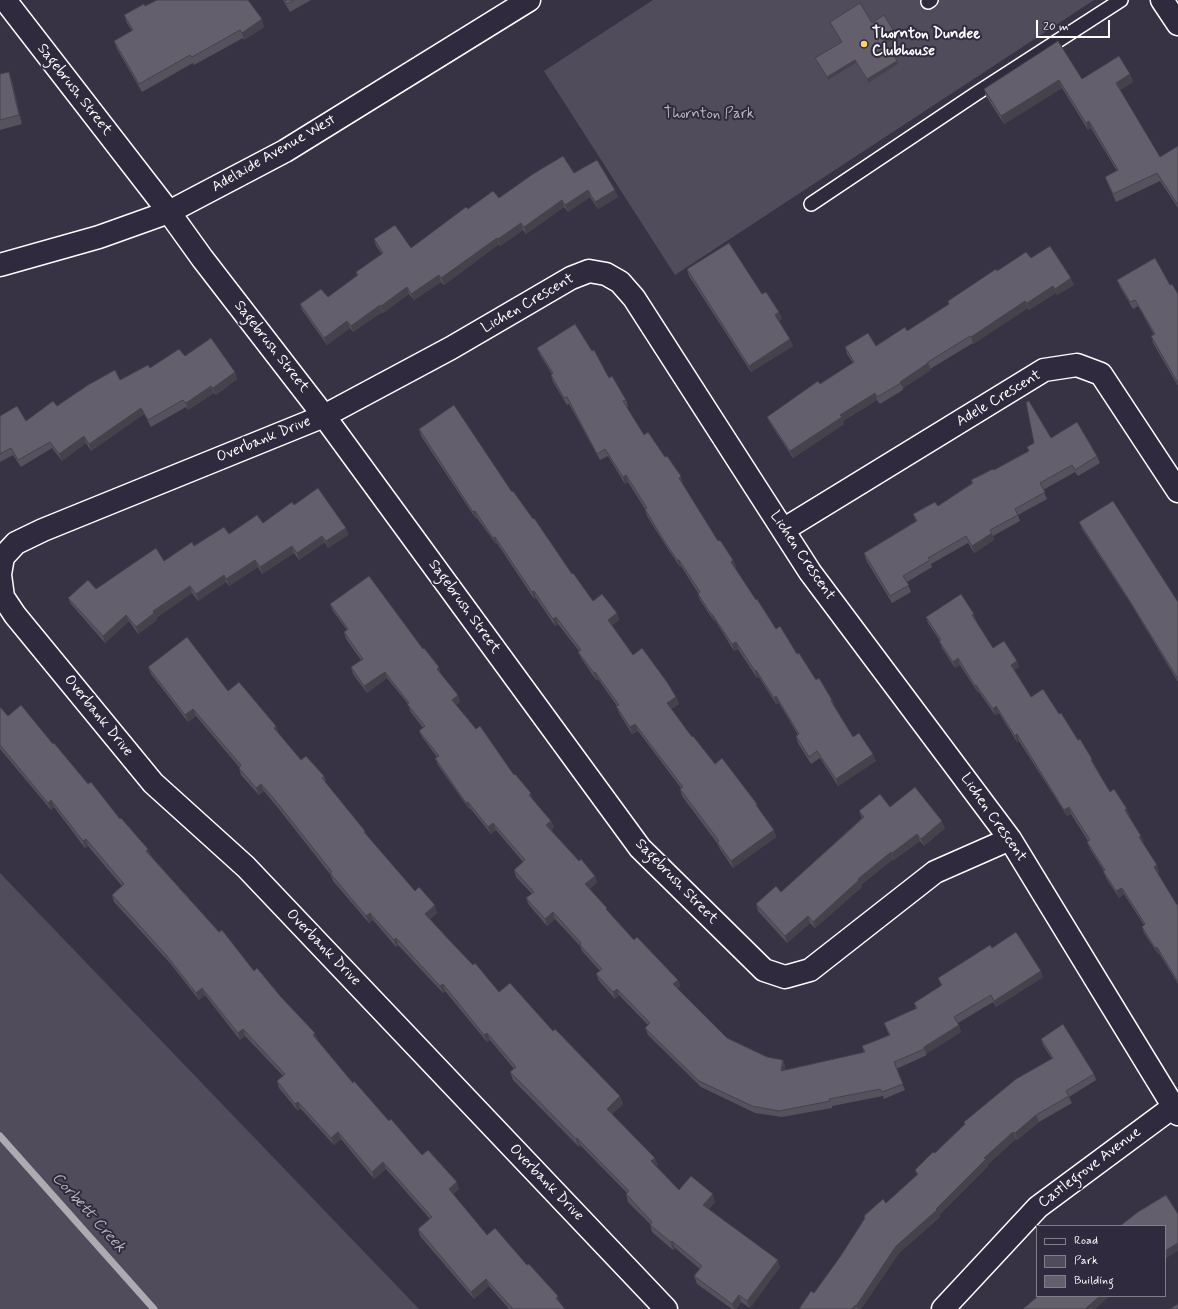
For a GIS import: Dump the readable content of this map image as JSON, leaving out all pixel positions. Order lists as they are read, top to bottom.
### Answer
{
  "streets": {
    "street": [
      "Sagebrush Street",
      "Adelaide Avenue West",
      "Lichen Crescent",
      "Adele Crescent",
      "Overbank Drive",
      "Castlegrove Avenue"
    ]
  },
  "crossings": [
    ["Sagebrush Street", "Adelaide Avenue West"],
    ["Sagebrush Street", "Lichen Crescent"],
    ["Sagebrush Street", "Overbank Drive"],
    ["Lichen Crescent", "Adele Crescent"],
    ["Lichen Crescent", "Overbank Drive"],
    ["Lichen Crescent", "Castlegrove Avenue"]
  ],
  "water": ["Corbett Creek"],
  "parks": ["Thornton Park"],
  "places": ["Thornton Dundee Clubhouse"],
  "legend": ["Road", "Park", "Building"],
  "scale_bar": "20 m"
}
